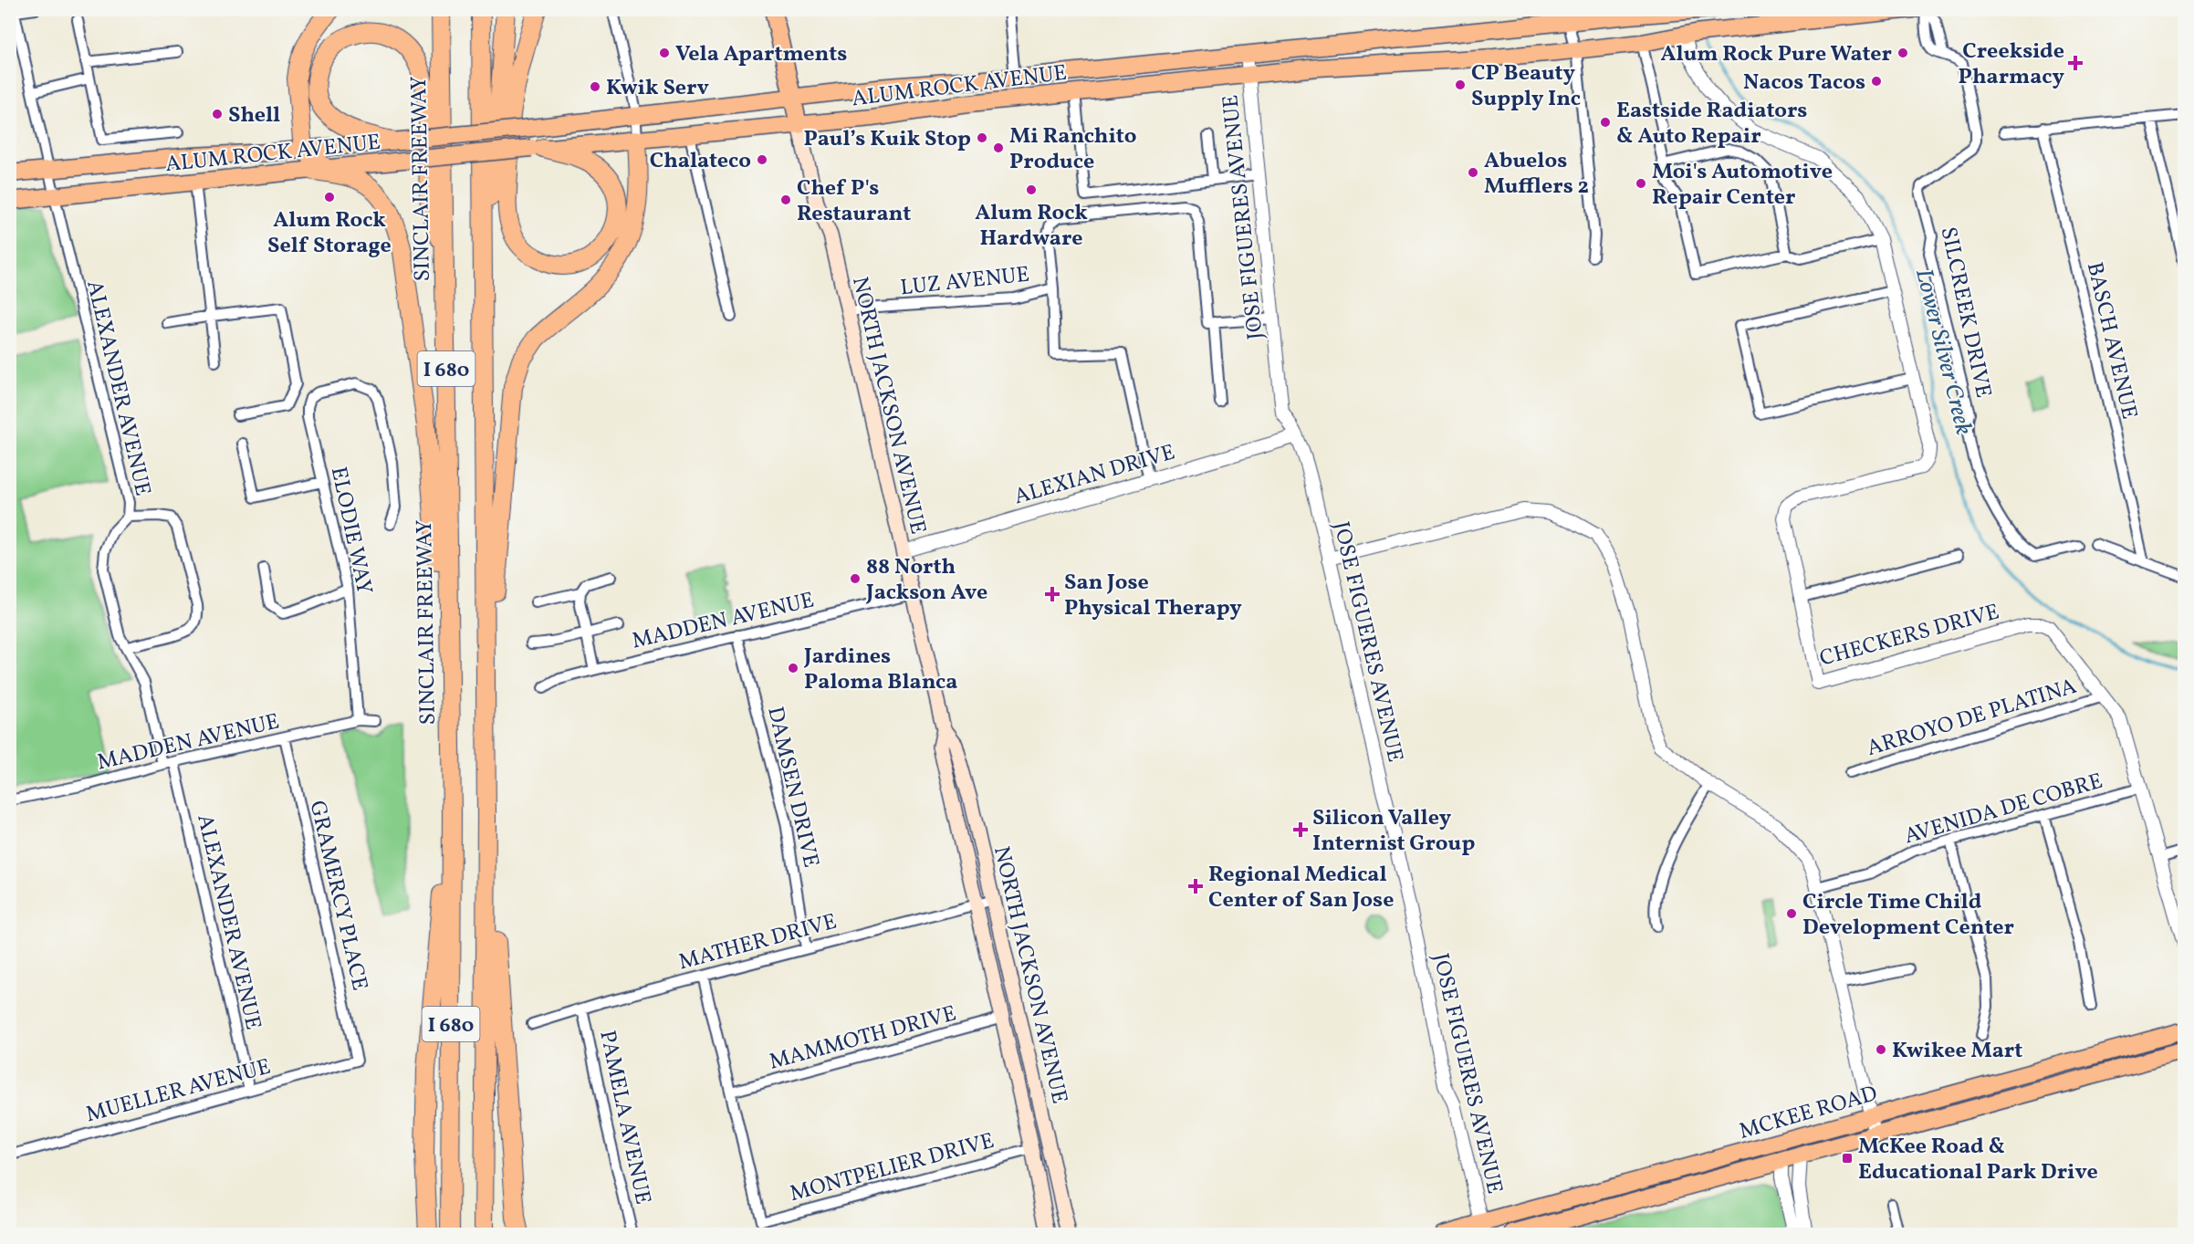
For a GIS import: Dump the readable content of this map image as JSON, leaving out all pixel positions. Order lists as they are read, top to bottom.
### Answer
{
  "streets": {
    "highway": ["SINCLAIR FREEWAY", "I 680"],
    "main road": ["ALUM ROCK AVENUE", "NORTH JACKSON AVENUE", "MCKEE ROAD"],
    "street": [
      "JOSE FIGUERES AVENUE",
      "LUZ AVENUE",
      "SILCREEK DRIVE",
      "BASCH AVENUE",
      "ALEXANDER AVENUE",
      "ALEXIAN DRIVE",
      "ELODIE WAY",
      "MADDEN AVENUE",
      "CHECKERS DRIVE",
      "ARROYO DE PLATINA",
      "DAMSEN DRIVE",
      "AVENIDA DE COBRE",
      "GRAMERCY PLACE",
      "MATHER DRIVE",
      "MAMMOTH DRIVE",
      "MUELLER AVENUE",
      "PAMELA AVENUE",
      "MONTPELIER DRIVE"
    ]
  },
  "crossings": [
    ["ALUM ROCK AVENUE", "JOSE FIGUERES AVENUE"],
    ["ALUM ROCK AVENUE", "ALEXANDER AVENUE"],
    ["ALUM ROCK AVENUE", "NORTH JACKSON AVENUE"],
    ["ALUM ROCK AVENUE", "CHECKERS DRIVE"],
    ["JOSE FIGUERES AVENUE", "ALEXIAN DRIVE"],
    ["JOSE FIGUERES AVENUE", "MCKEE ROAD"],
    ["LUZ AVENUE", "NORTH JACKSON AVENUE"],
    ["LUZ AVENUE", "ALEXIAN DRIVE"],
    ["ALEXANDER AVENUE", "MADDEN AVENUE"],
    ["ALEXANDER AVENUE", "MUELLER AVENUE"],
    ["NORTH JACKSON AVENUE", "ALEXIAN DRIVE"],
    ["NORTH JACKSON AVENUE", "MADDEN AVENUE"],
    ["NORTH JACKSON AVENUE", "MATHER DRIVE"],
    ["NORTH JACKSON AVENUE", "MAMMOTH DRIVE"],
    ["NORTH JACKSON AVENUE", "MONTPELIER DRIVE"],
    ["ELODIE WAY", "MADDEN AVENUE"],
    ["MADDEN AVENUE", "DAMSEN DRIVE"],
    ["MADDEN AVENUE", "GRAMERCY PLACE"],
    ["CHECKERS DRIVE", "ARROYO DE PLATINA"],
    ["CHECKERS DRIVE", "AVENIDA DE COBRE"],
    ["DAMSEN DRIVE", "MATHER DRIVE"],
    ["GRAMERCY PLACE", "MUELLER AVENUE"],
    ["MATHER DRIVE", "PAMELA AVENUE"],
    ["MAMMOTH DRIVE", "MONTPELIER DRIVE"]
  ],
  "water": ["Lower Silver Creek"],
  "places": {
    "other": [
      "Vela Apartments",
      "Alum Rock Pure Water",
      "Nacos Tacos",
      "CP Beauty Supply Inc",
      "Kwik Serv",
      "Shell",
      "Eastside Radiators & Auto Repair",
      "Paul’s Kuik Stop",
      "Mi Ranchito Produce",
      "Chalateco",
      "Abuelos Mufflers 2",
      "Moi's Automotive Repair Center",
      "Alum Rock Hardware",
      "Alum Rock Self Storage",
      "Chef P's Restaurant",
      "88 North Jackson Ave",
      "Jardines Paloma Blanca",
      "Circle Time Child Development Center",
      "Kwikee Mart"
    ],
    "health": [
      "Creekside Pharmacy",
      "San Jose Physical Therapy",
      "Silicon Valley Internist Group",
      "Regional Medical Center of San Jose"
    ],
    "transit": ["McKee Road & Educational Park Drive"]
  }
}
